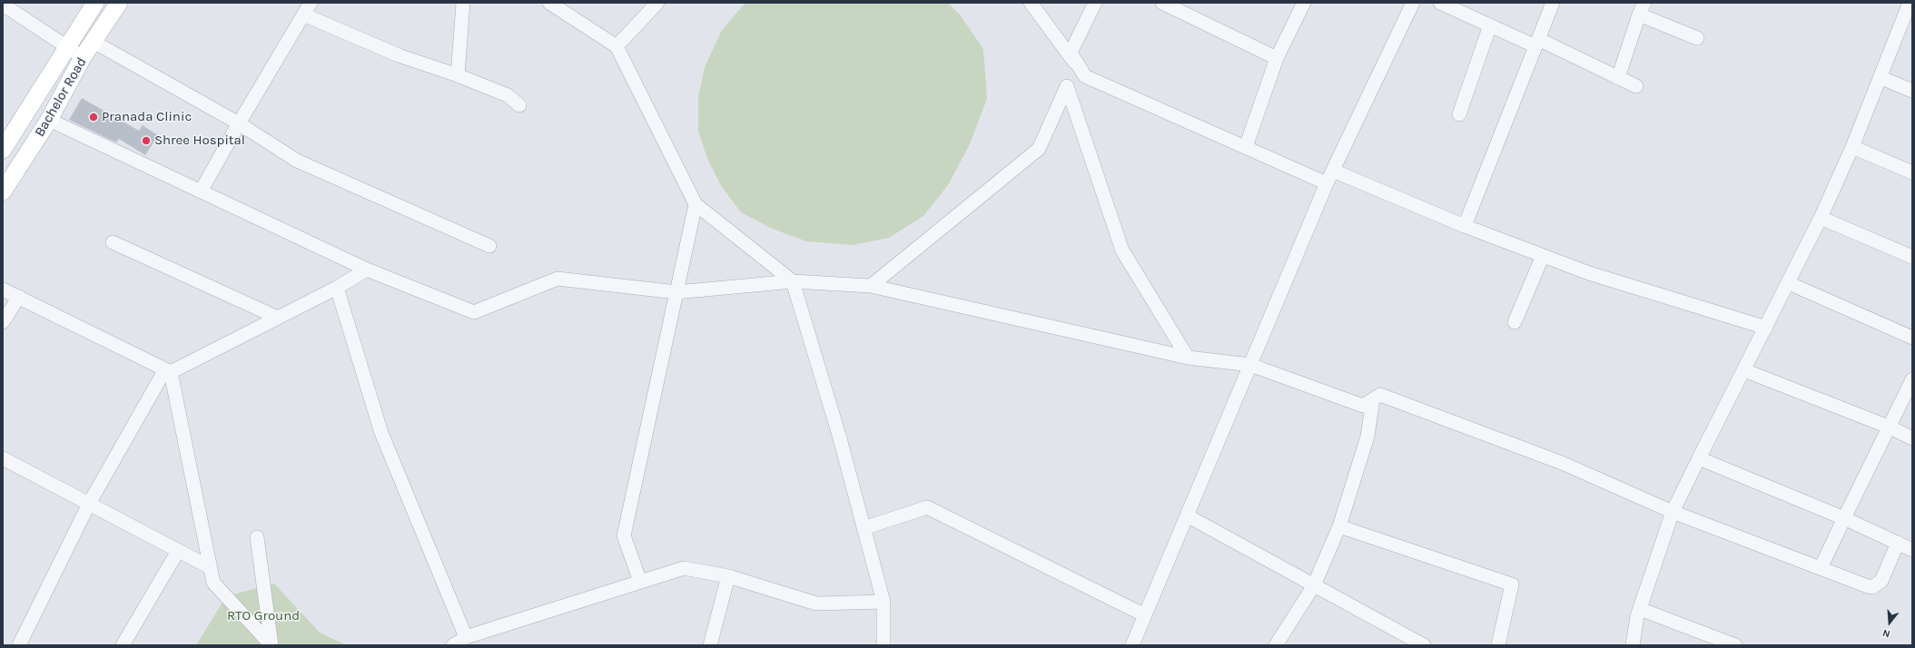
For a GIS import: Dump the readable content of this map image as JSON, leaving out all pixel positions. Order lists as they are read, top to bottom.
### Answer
{
  "streets": {
    "main road": ["Bachelor Road"]
  },
  "parks": ["RTO Ground"],
  "places": ["Pranada Clinic", "Shree Hospital"],
  "north": "bottom"
}
